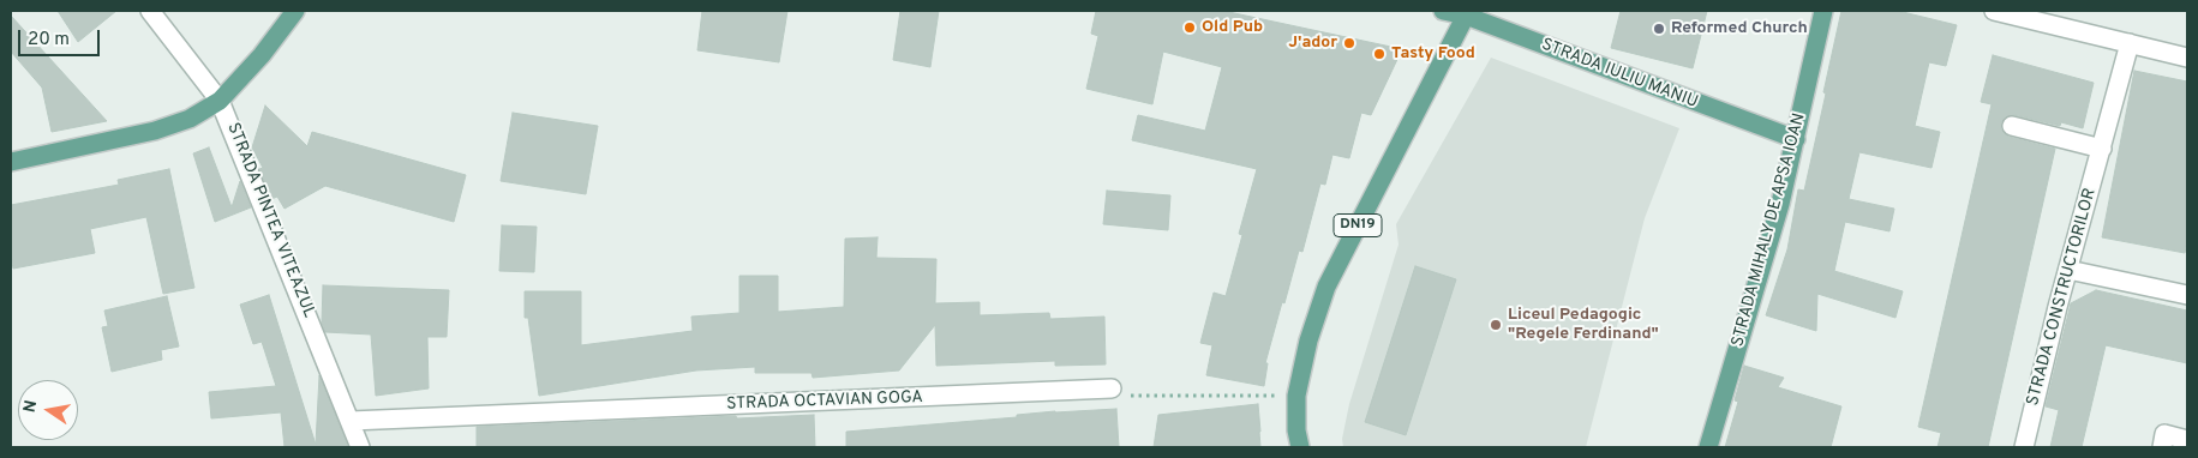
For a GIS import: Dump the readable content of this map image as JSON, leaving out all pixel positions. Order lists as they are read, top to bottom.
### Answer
{
  "streets": {
    "main road": ["STRADA IULIU MANIU", "DN19", "STRADA MIHALY DE APSA IOAN"],
    "street": ["STRADA PINTEA VITEAZUL", "STRADA CONSTRUCTORILOR", "STRADA OCTAVIAN GOGA"]
  },
  "crossings": [
    ["STRADA IULIU MANIU", "DN19"],
    ["STRADA IULIU MANIU", "STRADA MIHALY DE APSA IOAN"],
    ["STRADA PINTEA VITEAZUL", "STRADA OCTAVIAN GOGA"]
  ],
  "places": [
    "Old Pub",
    "Reformed Church",
    "J'ador",
    "Tasty Food",
    "Liceul Pedagogic \"Regele Ferdinand\""
  ],
  "scale_bar": "20 m",
  "north": "left"
}
